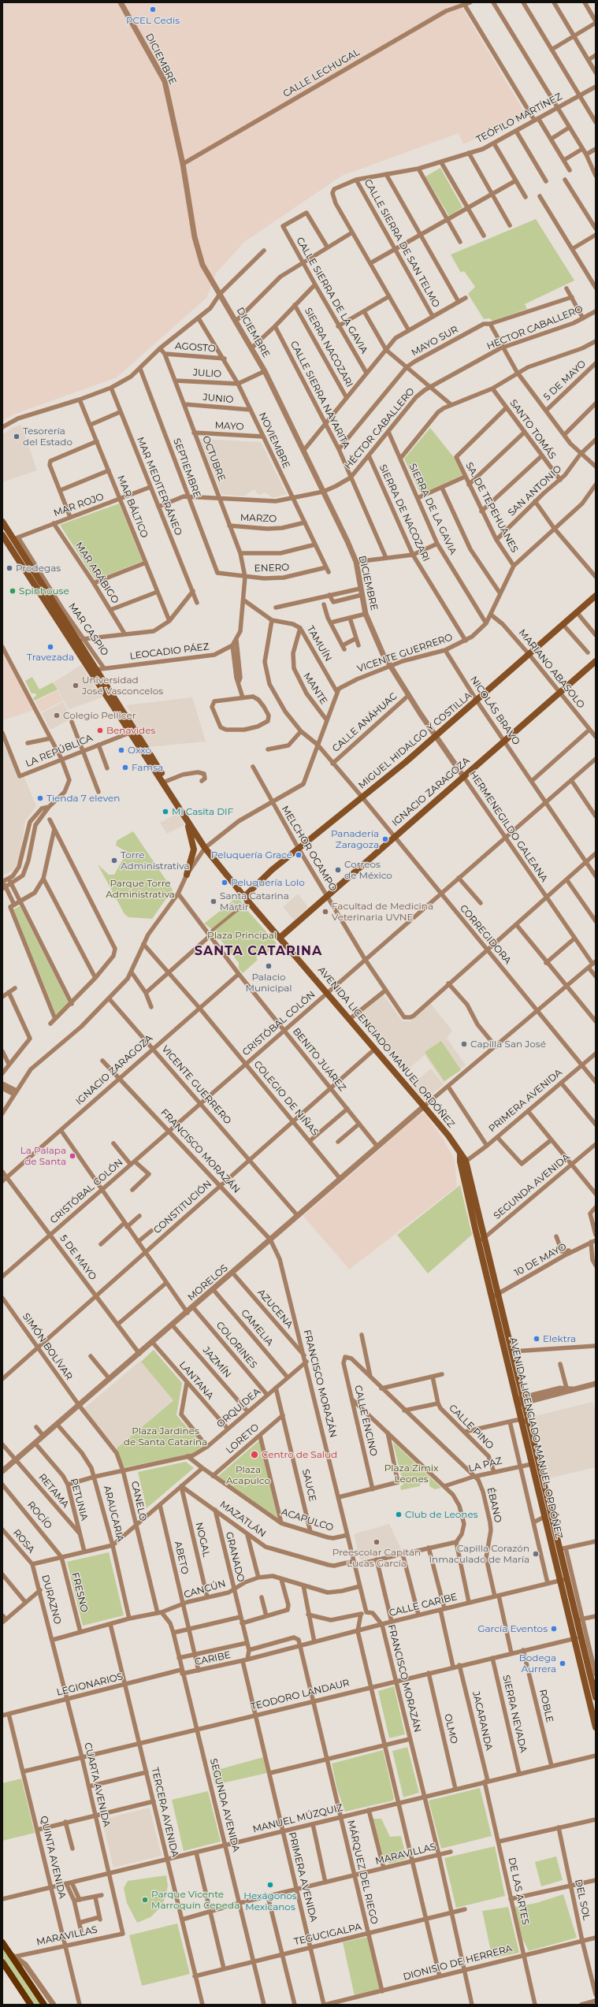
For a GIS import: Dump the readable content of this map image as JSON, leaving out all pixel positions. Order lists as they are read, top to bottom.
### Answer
{
  "streets": {
    "main road": ["MIGUEL HIDALGO Y COSTILLA", "IGNACIO ZARAGOZA", "AVENIDA LICENCIADO MANUEL ORDÓÑEZ"],
    "street": [
      "DICIEMBRE",
      "CALLE LECHUGAL",
      "TEÓFILO MARTÍNEZ",
      "CALLE SIERRA DE SAN TELMO",
      "CALLE SIERRA DE LA GAVIA",
      "HECTOR CABALLERO",
      "MAYO SUR",
      "AGOSTO",
      "SIERRA NACOZARI",
      "JULIO",
      "5 DE MAYO",
      "CALLE SIERRA NAYARITA",
      "JUNIO",
      "MAYO",
      "HÉCTOR CABALLERO",
      "SANTO TOMÁS",
      "NOVIEMBRE",
      "OCTUBRE",
      "SEPTIEMBRE",
      "MAR MEDITERRÁNEO",
      "SAN ANTONIO",
      "MAR ROJO",
      "MAR BÁLTICO",
      "SA. DE TEPEHUANES",
      "SIERRA DE LA GAVIA",
      "SIERRA DE NACOZARI",
      "MARZO",
      "ENERO",
      "MAR ARÁBIGO",
      "MAR CASPIO",
      "TAMUÍN",
      "LEOCADIO PÁEZ",
      "VICENTE GUERRERO",
      "MARIANO ABASOLO",
      "MANTE",
      "NICOLÁS BRAVO",
      "CALLE ANÁHUAC",
      "LA REPÚBLICA",
      "HERMENEGILDO GALEANA",
      "MELCHOR OCAMPO",
      "CORREGIDORA",
      "CRISTÓBAL COLÓN",
      "BENITO JUÁREZ",
      "COLEGIO DE NIÑAS",
      "PRIMERA AVENIDA",
      "FRANCISCO MORAZÁN",
      "SEGUNDA AVENIDA",
      "CONSTITUCIÓN",
      "10 DE MAYO",
      "MORELOS",
      "AZUCENA",
      "CAMELIA",
      "COLORINES",
      "SIMÓN BOLÍVAR",
      "JAZMÍN",
      "LANTANA",
      "ORQUÍDEA",
      "CALLE ENCINO",
      "CALLE PINO",
      "LORETO",
      "LA PAZ",
      "SAUCE",
      "RETAMA",
      "PETUNIA",
      "CANELO",
      "ÉBANO",
      "ARAUCARIA",
      "ROCÍO",
      "MAZATLÁN",
      "ACAPULCO",
      "NOGAL",
      "ROSA",
      "GRANADO",
      "ABETO",
      "CANCÚN",
      "FRESNO",
      "DURAZNO",
      "CALLE CARIBE",
      "CARIBE",
      "LEGIONARIOS",
      "TEODORO LANDAUR",
      "ROBLE",
      "SIERRA NEVADA",
      "JACARANDA",
      "OLMO",
      "CUARTA AVENIDA",
      "TERCERA AVENIDA",
      "MANUEL MÚZQUIZ",
      "MARAVILLAS",
      "QUINTA AVENIDA",
      "MÁRQUEZ DEL RIEGO",
      "DE LAS ARTES",
      "DEL SOL",
      "TEGUCIGALPA",
      "DIONISIO DE HERRERA"
    ]
  },
  "crossings": [
    ["DICIEMBRE", "CALLE LECHUGAL"],
    ["DICIEMBRE", "HÉCTOR CABALLERO"],
    ["DICIEMBRE", "VICENTE GUERRERO"],
    ["DICIEMBRE", "HERMENEGILDO GALEANA"],
    ["TEÓFILO MARTÍNEZ", "CALLE SIERRA DE SAN TELMO"],
    ["HECTOR CABALLERO", "HÉCTOR CABALLERO"],
    ["MAYO SUR", "CALLE SIERRA NAYARITA"],
    ["AGOSTO", "NOVIEMBRE"],
    ["AGOSTO", "OCTUBRE"],
    ["JULIO", "NOVIEMBRE"],
    ["JULIO", "OCTUBRE"],
    ["5 DE MAYO", "IGNACIO ZARAGOZA"],
    ["5 DE MAYO", "CRISTÓBAL COLÓN"],
    ["5 DE MAYO", "CONSTITUCIÓN"],
    ["5 DE MAYO", "MORELOS"],
    ["CALLE SIERRA NAYARITA", "HÉCTOR CABALLERO"],
    ["JUNIO", "NOVIEMBRE"],
    ["JUNIO", "OCTUBRE"],
    ["MAYO", "NOVIEMBRE"],
    ["MAYO", "OCTUBRE"],
    ["HÉCTOR CABALLERO", "NOVIEMBRE"],
    ["HÉCTOR CABALLERO", "OCTUBRE"],
    ["HÉCTOR CABALLERO", "SEPTIEMBRE"],
    ["HÉCTOR CABALLERO", "MAR MEDITERRÁNEO"],
    ["HÉCTOR CABALLERO", "SIERRA DE LA GAVIA"],
    ["HÉCTOR CABALLERO", "SIERRA DE NACOZARI"],
    ["SANTO TOMÁS", "SAN ANTONIO"],
    ["SANTO TOMÁS", "SA. DE TEPEHUANES"],
    ["NOVIEMBRE", "MARZO"],
    ["NOVIEMBRE", "ENERO"],
    ["OCTUBRE", "MARZO"],
    ["OCTUBRE", "ENERO"],
    ["OCTUBRE", "TAMUÍN"],
    ["OCTUBRE", "LEOCADIO PÁEZ"],
    ["SEPTIEMBRE", "ENERO"],
    ["MAR MEDITERRÁNEO", "MAR ROJO"],
    ["SAN ANTONIO", "SA. DE TEPEHUANES"],
    ["MAR ROJO", "MAR BÁLTICO"],
    ["MAR ROJO", "MAR ARÁBIGO"],
    ["MAR ROJO", "MAR CASPIO"],
    ["MAR ROJO", "AVENIDA LICENCIADO MANUEL ORDÓÑEZ"],
    ["SA. DE TEPEHUANES", "VICENTE GUERRERO"],
    ["SIERRA DE LA GAVIA", "VICENTE GUERRERO"],
    ["SIERRA DE NACOZARI", "VICENTE GUERRERO"],
    ["MAR CASPIO", "LEOCADIO PÁEZ"],
    ["MAR CASPIO", "AVENIDA LICENCIADO MANUEL ORDÓÑEZ"],
    ["TAMUÍN", "LEOCADIO PÁEZ"],
    ["TAMUÍN", "VICENTE GUERRERO"],
    ["TAMUÍN", "MANTE"],
    ["TAMUÍN", "CORREGIDORA"],
    ["LEOCADIO PÁEZ", "AVENIDA LICENCIADO MANUEL ORDÓÑEZ"],
    ["VICENTE GUERRERO", "MARIANO ABASOLO"],
    ["VICENTE GUERRERO", "NICOLÁS BRAVO"],
    ["VICENTE GUERRERO", "IGNACIO ZARAGOZA"],
    ["VICENTE GUERRERO", "HERMENEGILDO GALEANA"],
    ["VICENTE GUERRERO", "CRISTÓBAL COLÓN"],
    ["VICENTE GUERRERO", "CONSTITUCIÓN"],
    ["VICENTE GUERRERO", "MORELOS"],
    ["MARIANO ABASOLO", "MIGUEL HIDALGO Y COSTILLA"],
    ["MARIANO ABASOLO", "IGNACIO ZARAGOZA"],
    ["NICOLÁS BRAVO", "MIGUEL HIDALGO Y COSTILLA"],
    ["NICOLÁS BRAVO", "IGNACIO ZARAGOZA"],
    ["NICOLÁS BRAVO", "CRISTÓBAL COLÓN"],
    ["CALLE ANÁHUAC", "HERMENEGILDO GALEANA"],
    ["CALLE ANÁHUAC", "CORREGIDORA"],
    ["MIGUEL HIDALGO Y COSTILLA", "HERMENEGILDO GALEANA"],
    ["MIGUEL HIDALGO Y COSTILLA", "MELCHOR OCAMPO"],
    ["MIGUEL HIDALGO Y COSTILLA", "CORREGIDORA"],
    ["MIGUEL HIDALGO Y COSTILLA", "AVENIDA LICENCIADO MANUEL ORDÓÑEZ"],
    ["LA REPÚBLICA", "AVENIDA LICENCIADO MANUEL ORDÓÑEZ"],
    ["IGNACIO ZARAGOZA", "HERMENEGILDO GALEANA"],
    ["IGNACIO ZARAGOZA", "MELCHOR OCAMPO"],
    ["IGNACIO ZARAGOZA", "CORREGIDORA"],
    ["IGNACIO ZARAGOZA", "AVENIDA LICENCIADO MANUEL ORDÓÑEZ"],
    ["IGNACIO ZARAGOZA", "BENITO JUÁREZ"],
    ["IGNACIO ZARAGOZA", "COLEGIO DE NIÑAS"],
    ["IGNACIO ZARAGOZA", "FRANCISCO MORAZÁN"],
    ["HERMENEGILDO GALEANA", "CRISTÓBAL COLÓN"],
    ["MELCHOR OCAMPO", "CRISTÓBAL COLÓN"],
    ["CORREGIDORA", "CRISTÓBAL COLÓN"],
    ["CORREGIDORA", "PRIMERA AVENIDA"],
    ["CRISTÓBAL COLÓN", "AVENIDA LICENCIADO MANUEL ORDÓÑEZ"],
    ["CRISTÓBAL COLÓN", "BENITO JUÁREZ"],
    ["CRISTÓBAL COLÓN", "COLEGIO DE NIÑAS"],
    ["CRISTÓBAL COLÓN", "FRANCISCO MORAZÁN"],
    ["AVENIDA LICENCIADO MANUEL ORDÓÑEZ", "PRIMERA AVENIDA"],
    ["AVENIDA LICENCIADO MANUEL ORDÓÑEZ", "SEGUNDA AVENIDA"],
    ["AVENIDA LICENCIADO MANUEL ORDÓÑEZ", "CONSTITUCIÓN"],
    ["AVENIDA LICENCIADO MANUEL ORDÓÑEZ", "10 DE MAYO"],
    ["AVENIDA LICENCIADO MANUEL ORDÓÑEZ", "MORELOS"],
    ["AVENIDA LICENCIADO MANUEL ORDÓÑEZ", "LA PAZ"],
    ["AVENIDA LICENCIADO MANUEL ORDÓÑEZ", "CALLE CARIBE"],
    ["AVENIDA LICENCIADO MANUEL ORDÓÑEZ", "TEODORO LANDAUR"],
    ["BENITO JUÁREZ", "CONSTITUCIÓN"],
    ["BENITO JUÁREZ", "MORELOS"],
    ["COLEGIO DE NIÑAS", "CONSTITUCIÓN"],
    ["COLEGIO DE NIÑAS", "MORELOS"],
    ["PRIMERA AVENIDA", "CALLE CARIBE"],
    ["PRIMERA AVENIDA", "CARIBE"],
    ["PRIMERA AVENIDA", "TEODORO LANDAUR"],
    ["PRIMERA AVENIDA", "MANUEL MÚZQUIZ"],
    ["PRIMERA AVENIDA", "MARAVILLAS"],
    ["PRIMERA AVENIDA", "TEGUCIGALPA"],
    ["PRIMERA AVENIDA", "DIONISIO DE HERRERA"],
    ["FRANCISCO MORAZÁN", "CONSTITUCIÓN"],
    ["FRANCISCO MORAZÁN", "MORELOS"],
    ["FRANCISCO MORAZÁN", "AZUCENA"],
    ["FRANCISCO MORAZÁN", "ORQUÍDEA"],
    ["FRANCISCO MORAZÁN", "MAZATLÁN"],
    ["FRANCISCO MORAZÁN", "ACAPULCO"],
    ["FRANCISCO MORAZÁN", "CANCÚN"],
    ["FRANCISCO MORAZÁN", "CALLE CARIBE"],
    ["FRANCISCO MORAZÁN", "TEODORO LANDAUR"],
    ["FRANCISCO MORAZÁN", "MANUEL MÚZQUIZ"],
    ["FRANCISCO MORAZÁN", "MARAVILLAS"],
    ["FRANCISCO MORAZÁN", "TEGUCIGALPA"],
    ["FRANCISCO MORAZÁN", "DIONISIO DE HERRERA"],
    ["SEGUNDA AVENIDA", "CANELO"],
    ["SEGUNDA AVENIDA", "CANCÚN"],
    ["SEGUNDA AVENIDA", "CARIBE"],
    ["SEGUNDA AVENIDA", "LEGIONARIOS"],
    ["SEGUNDA AVENIDA", "TEODORO LANDAUR"],
    ["SEGUNDA AVENIDA", "MANUEL MÚZQUIZ"],
    ["SEGUNDA AVENIDA", "MARAVILLAS"],
    ["SEGUNDA AVENIDA", "TEGUCIGALPA"],
    ["CONSTITUCIÓN", "SIMÓN BOLÍVAR"],
    ["MORELOS", "AZUCENA"],
    ["MORELOS", "CAMELIA"],
    ["MORELOS", "COLORINES"],
    ["MORELOS", "SIMÓN BOLÍVAR"],
    ["MORELOS", "JAZMÍN"],
    ["MORELOS", "LANTANA"],
    ["MORELOS", "RETAMA"],
    ["MORELOS", "PETUNIA"],
    ["MORELOS", "CANELO"],
    ["MORELOS", "ARAUCARIA"],
    ["AZUCENA", "ORQUÍDEA"],
    ["CAMELIA", "ORQUÍDEA"],
    ["COLORINES", "ORQUÍDEA"],
    ["SIMÓN BOLÍVAR", "CANELO"],
    ["JAZMÍN", "ORQUÍDEA"],
    ["LANTANA", "ORQUÍDEA"],
    ["ORQUÍDEA", "SAUCE"],
    ["ORQUÍDEA", "PETUNIA"],
    ["ORQUÍDEA", "CANELO"],
    ["ORQUÍDEA", "ARAUCARIA"],
    ["ORQUÍDEA", "ACAPULCO"],
    ["CALLE ENCINO", "ÉBANO"],
    ["CALLE PINO", "LA PAZ"],
    ["LORETO", "SAUCE"],
    ["LORETO", "ACAPULCO"],
    ["LA PAZ", "ÉBANO"],
    ["SAUCE", "ACAPULCO"],
    ["RETAMA", "PETUNIA"],
    ["CANELO", "CANCÚN"],
    ["ÉBANO", "CALLE CARIBE"],
    ["ÉBANO", "TEODORO LANDAUR"],
    ["ARAUCARIA", "CANCÚN"],
    ["ROCÍO", "FRESNO"],
    ["MAZATLÁN", "NOGAL"],
    ["MAZATLÁN", "GRANADO"],
    ["NOGAL", "CANCÚN"],
    ["ROSA", "DURAZNO"],
    ["GRANADO", "CANCÚN"],
    ["GRANADO", "MÁRQUEZ DEL RIEGO"],
    ["ABETO", "CANCÚN"],
    ["ABETO", "CARIBE"],
    ["CANCÚN", "FRESNO"],
    ["CANCÚN", "DURAZNO"],
    ["CANCÚN", "CUARTA AVENIDA"],
    ["CANCÚN", "TERCERA AVENIDA"],
    ["DURAZNO", "CUARTA AVENIDA"],
    ["CALLE CARIBE", "CARIBE"],
    ["CALLE CARIBE", "MÁRQUEZ DEL RIEGO"],
    ["CARIBE", "LEGIONARIOS"],
    ["LEGIONARIOS", "CUARTA AVENIDA"],
    ["LEGIONARIOS", "TERCERA AVENIDA"],
    ["LEGIONARIOS", "QUINTA AVENIDA"],
    ["TEODORO LANDAUR", "ROBLE"],
    ["TEODORO LANDAUR", "SIERRA NEVADA"],
    ["TEODORO LANDAUR", "JACARANDA"],
    ["TEODORO LANDAUR", "OLMO"],
    ["TEODORO LANDAUR", "CUARTA AVENIDA"],
    ["TEODORO LANDAUR", "TERCERA AVENIDA"],
    ["TEODORO LANDAUR", "QUINTA AVENIDA"],
    ["TEODORO LANDAUR", "MÁRQUEZ DEL RIEGO"],
    ["ROBLE", "MANUEL MÚZQUIZ"],
    ["SIERRA NEVADA", "MANUEL MÚZQUIZ"],
    ["JACARANDA", "MANUEL MÚZQUIZ"],
    ["JACARANDA", "DE LAS ARTES"],
    ["OLMO", "MANUEL MÚZQUIZ"],
    ["CUARTA AVENIDA", "MANUEL MÚZQUIZ"],
    ["CUARTA AVENIDA", "MARAVILLAS"],
    ["TERCERA AVENIDA", "MANUEL MÚZQUIZ"],
    ["TERCERA AVENIDA", "MARAVILLAS"],
    ["TERCERA AVENIDA", "TEGUCIGALPA"],
    ["MANUEL MÚZQUIZ", "QUINTA AVENIDA"],
    ["MANUEL MÚZQUIZ", "MÁRQUEZ DEL RIEGO"],
    ["MANUEL MÚZQUIZ", "DE LAS ARTES"],
    ["MARAVILLAS", "QUINTA AVENIDA"],
    ["MARAVILLAS", "MÁRQUEZ DEL RIEGO"],
    ["MÁRQUEZ DEL RIEGO", "TEGUCIGALPA"],
    ["MÁRQUEZ DEL RIEGO", "DIONISIO DE HERRERA"],
    ["DE LAS ARTES", "DIONISIO DE HERRERA"],
    ["DEL SOL", "DIONISIO DE HERRERA"]
  ],
  "districts": ["SANTA CATARINA"],
  "parks": [
    "Parque Torre Administrativa",
    "Plaza Principal",
    "Plaza Jardines de Santa Catarina",
    "Plaza Zimix Leones",
    "Plaza Acapulco"
  ],
  "places": [
    "PCEL Cedis",
    "Tesorería del Estado",
    "Prodegas",
    "Spinhouse",
    "Travezada",
    "Universidad José Vasconcelos",
    "Colegio Pellicer",
    "Benavides",
    "Oxxo",
    "Famsa",
    "Tienda 7 eleven",
    "Mi Casita DIF",
    "Panadería Zaragoza",
    "Peluquería Grace",
    "Torre Administrativa",
    "Correos de México",
    "Peluquería Lolo",
    "Santa Catarina Mártir",
    "Facultad de Medicina Veterinaria UVNE",
    "Palacio Municipal",
    "Capilla San José",
    "La Palapa de Santa",
    "Elektra",
    "Centro de Salud",
    "Club de Leones",
    "Preescolar Capitán Lucas García",
    "Capilla Corazón Inmaculado de María",
    "García Eventos",
    "Bodega Aurrera",
    "Hexágonos Mexicanos",
    "Parque Vicente Marroquín Cepeda"
  ]
}
